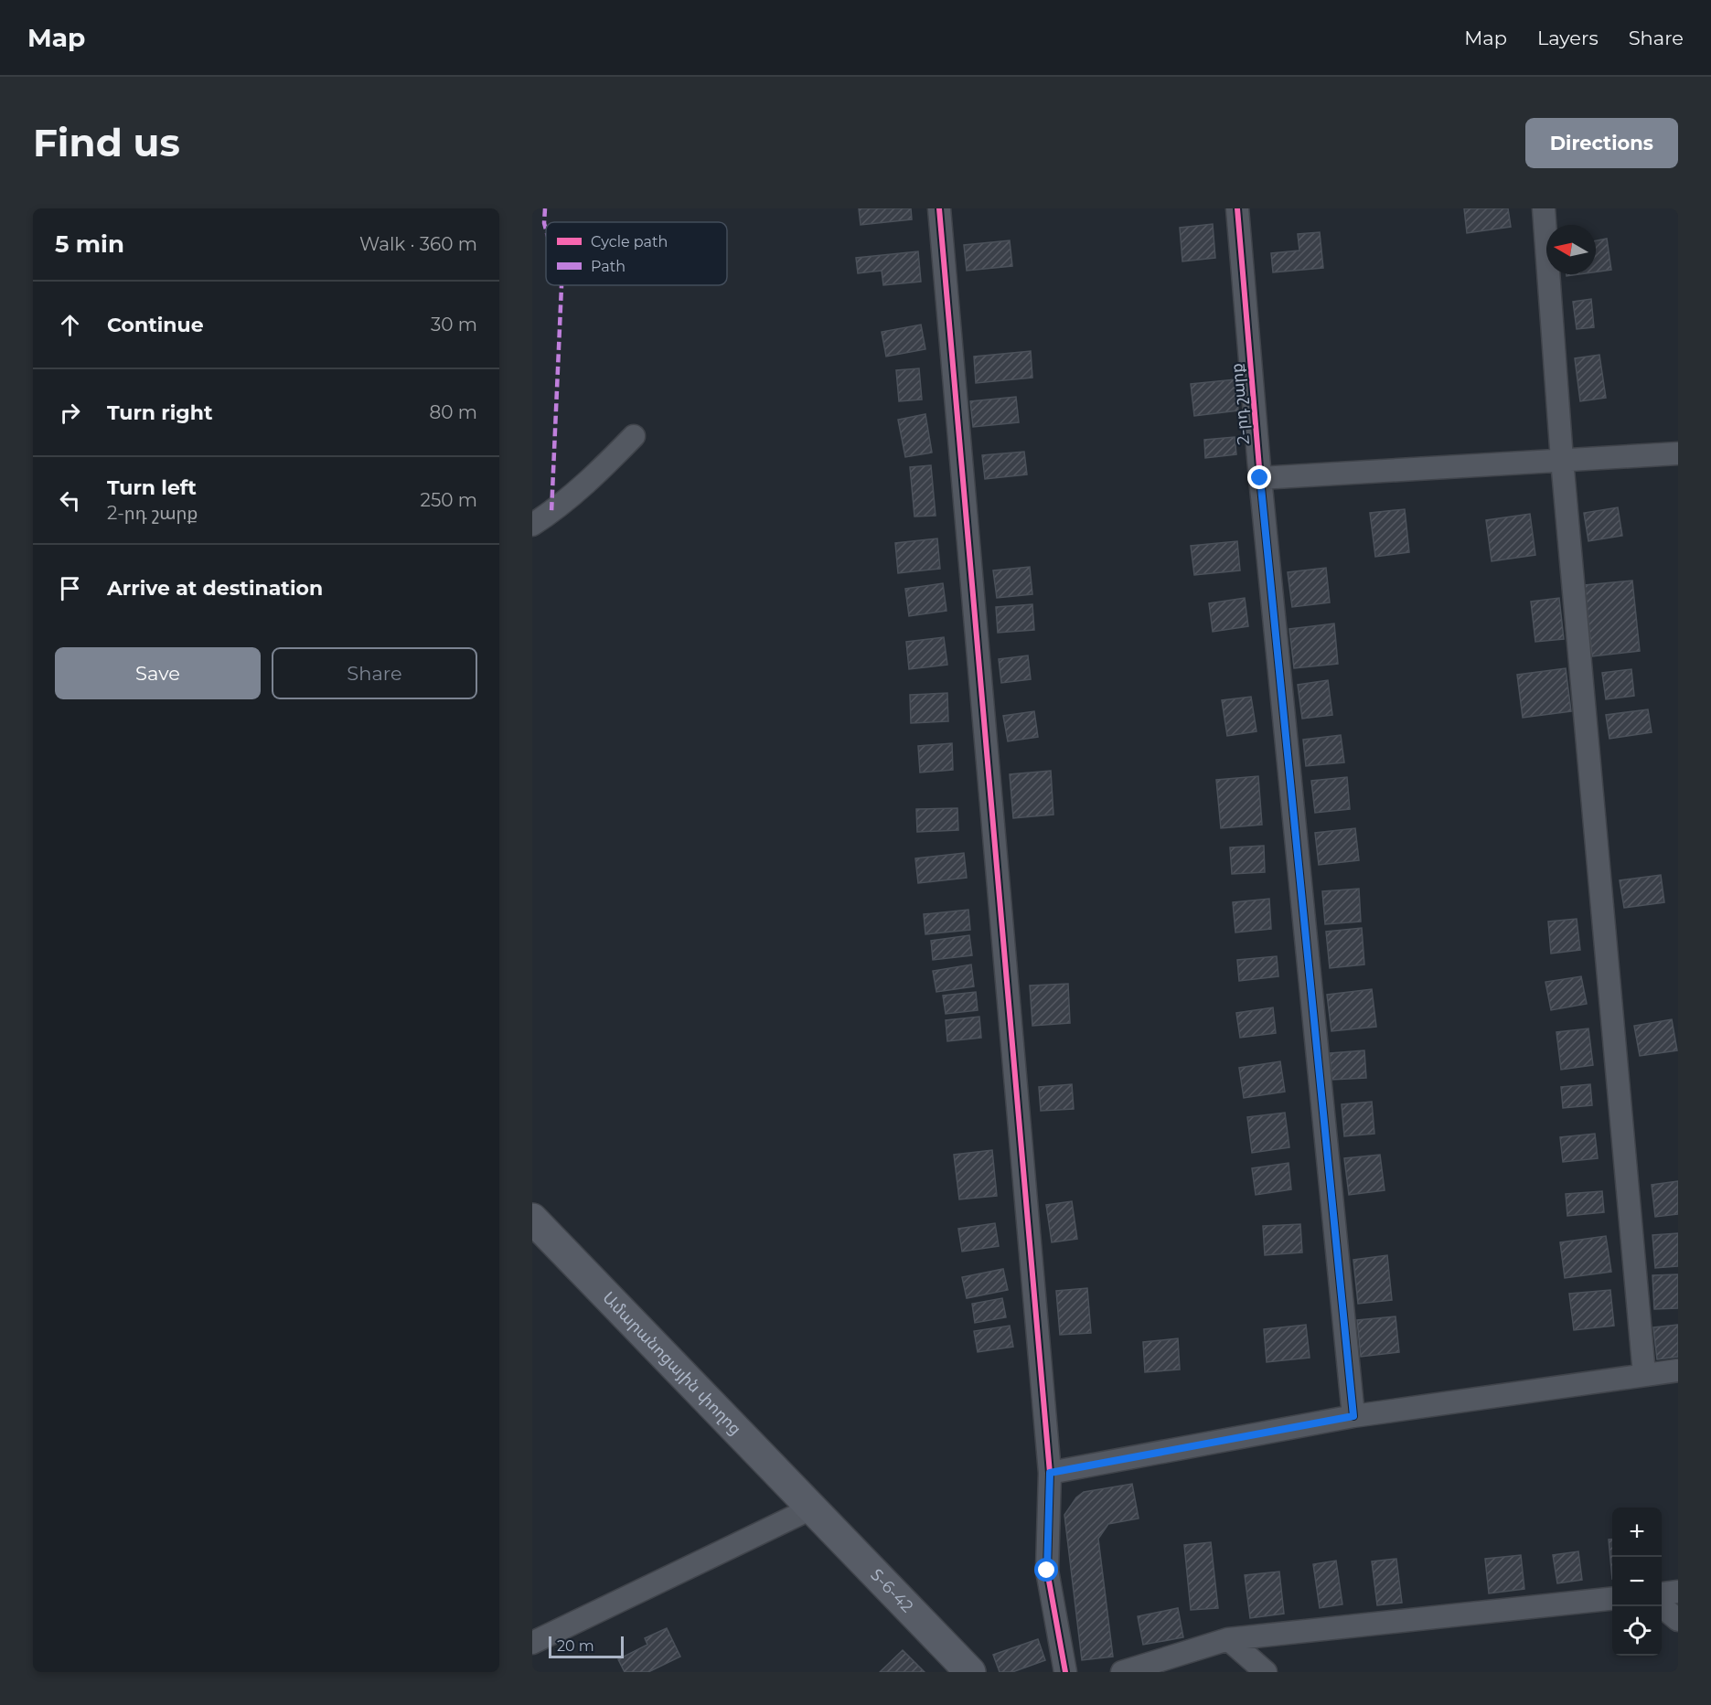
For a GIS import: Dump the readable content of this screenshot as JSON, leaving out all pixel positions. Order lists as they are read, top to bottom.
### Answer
{
  "streets": {
    "main road": ["Ամարանոցային փողոց", "Տ-6-42"],
    "street": ["2-րդ շարք"]
  },
  "crossings": [
    ["Ամարանոցային փողոց", "Տ-6-42"]
  ],
  "legend": ["Cycle path", "Path"],
  "scale_bar": "20 m",
  "north": "left",
  "page": {
    "header": "Map",
    "nav": ["Map", "Layers", "Share"],
    "buttons": [
      "Directions",
      ["Save", "Share"]
    ],
    "title": "Find us",
    "heading": ["5 min", "Walk · 360 m"],
    "list": [
      ["Continue", "30 m"],
      ["Turn right", "80 m"],
      ["Turn left", "2-րդ շարք", "250 m"],
      "Arrive at destination"
    ],
    "map_buttons": ["+", "−"],
    "scale": "20 m"
  }
}
